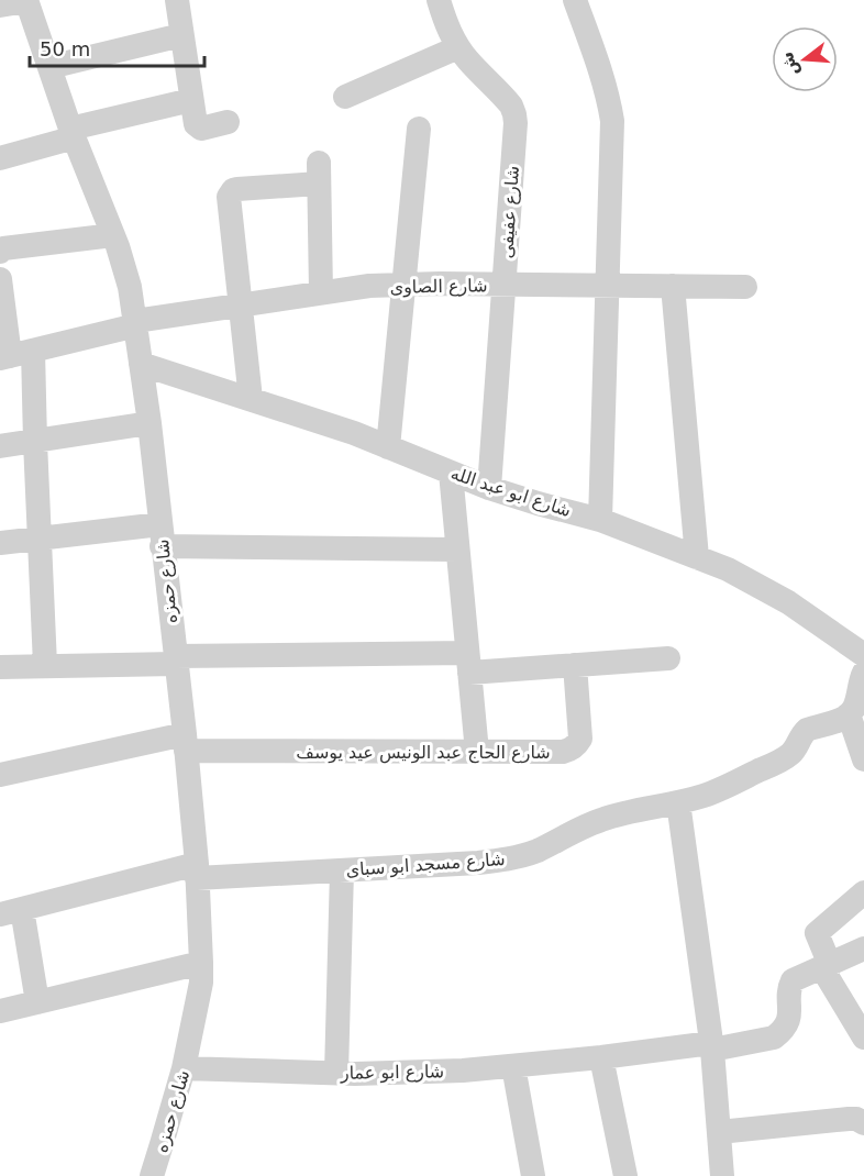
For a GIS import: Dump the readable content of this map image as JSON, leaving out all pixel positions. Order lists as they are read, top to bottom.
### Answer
{
  "streets": {
    "street": [
      "شارع عفيفى",
      "شارع الصاوى",
      "شارع ابو عبد الله",
      "شارع حمزه",
      "شارع الحاج عبد الونيس عيد يوسف",
      "شارع مسجد ابو سباى",
      "شارع ابو عمار"
    ]
  },
  "crossings": [
    ["شارع عفيفى", "شارع الصاوى"],
    ["شارع عفيفى", "شارع ابو عبد الله"],
    ["شارع الصاوى", "شارع حمزه"],
    ["شارع ابو عبد الله", "شارع حمزه"],
    ["شارع حمزه", "شارع الحاج عبد الونيس عيد يوسف"],
    ["شارع حمزه", "شارع مسجد ابو سباى"],
    ["شارع حمزه", "شارع ابو عمار"]
  ],
  "scale_bar": "50 m",
  "north": "left"
}
